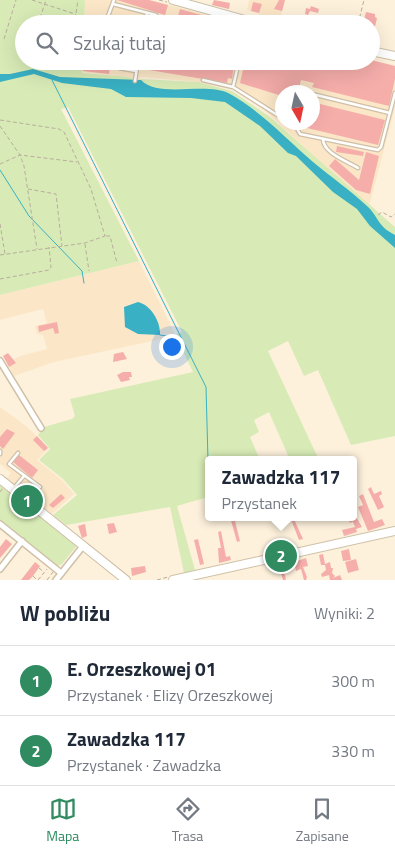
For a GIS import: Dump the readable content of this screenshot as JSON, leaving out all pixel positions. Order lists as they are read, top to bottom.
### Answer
{
  "north": "bottom",
  "page": {
    "search": "Szukaj tutaj",
    "popup": ["Zawadzka 117", "Przystanek"],
    "pins": ["1", "2"],
    "heading": ["W pobliżu", "Wyniki: 2"],
    "list": [
      {
        "mark": "1",
        "name": "E. Orzeszkowej 01",
        "note": "Przystanek · Elizy Orzeszkowej",
        "value": "300 m"
      },
      {
        "mark": "2",
        "name": "Zawadzka 117",
        "note": "Przystanek · Zawadzka",
        "value": "330 m"
      }
    ],
    "nav": ["Mapa", "Trasa", "Zapisane"]
  }
}
